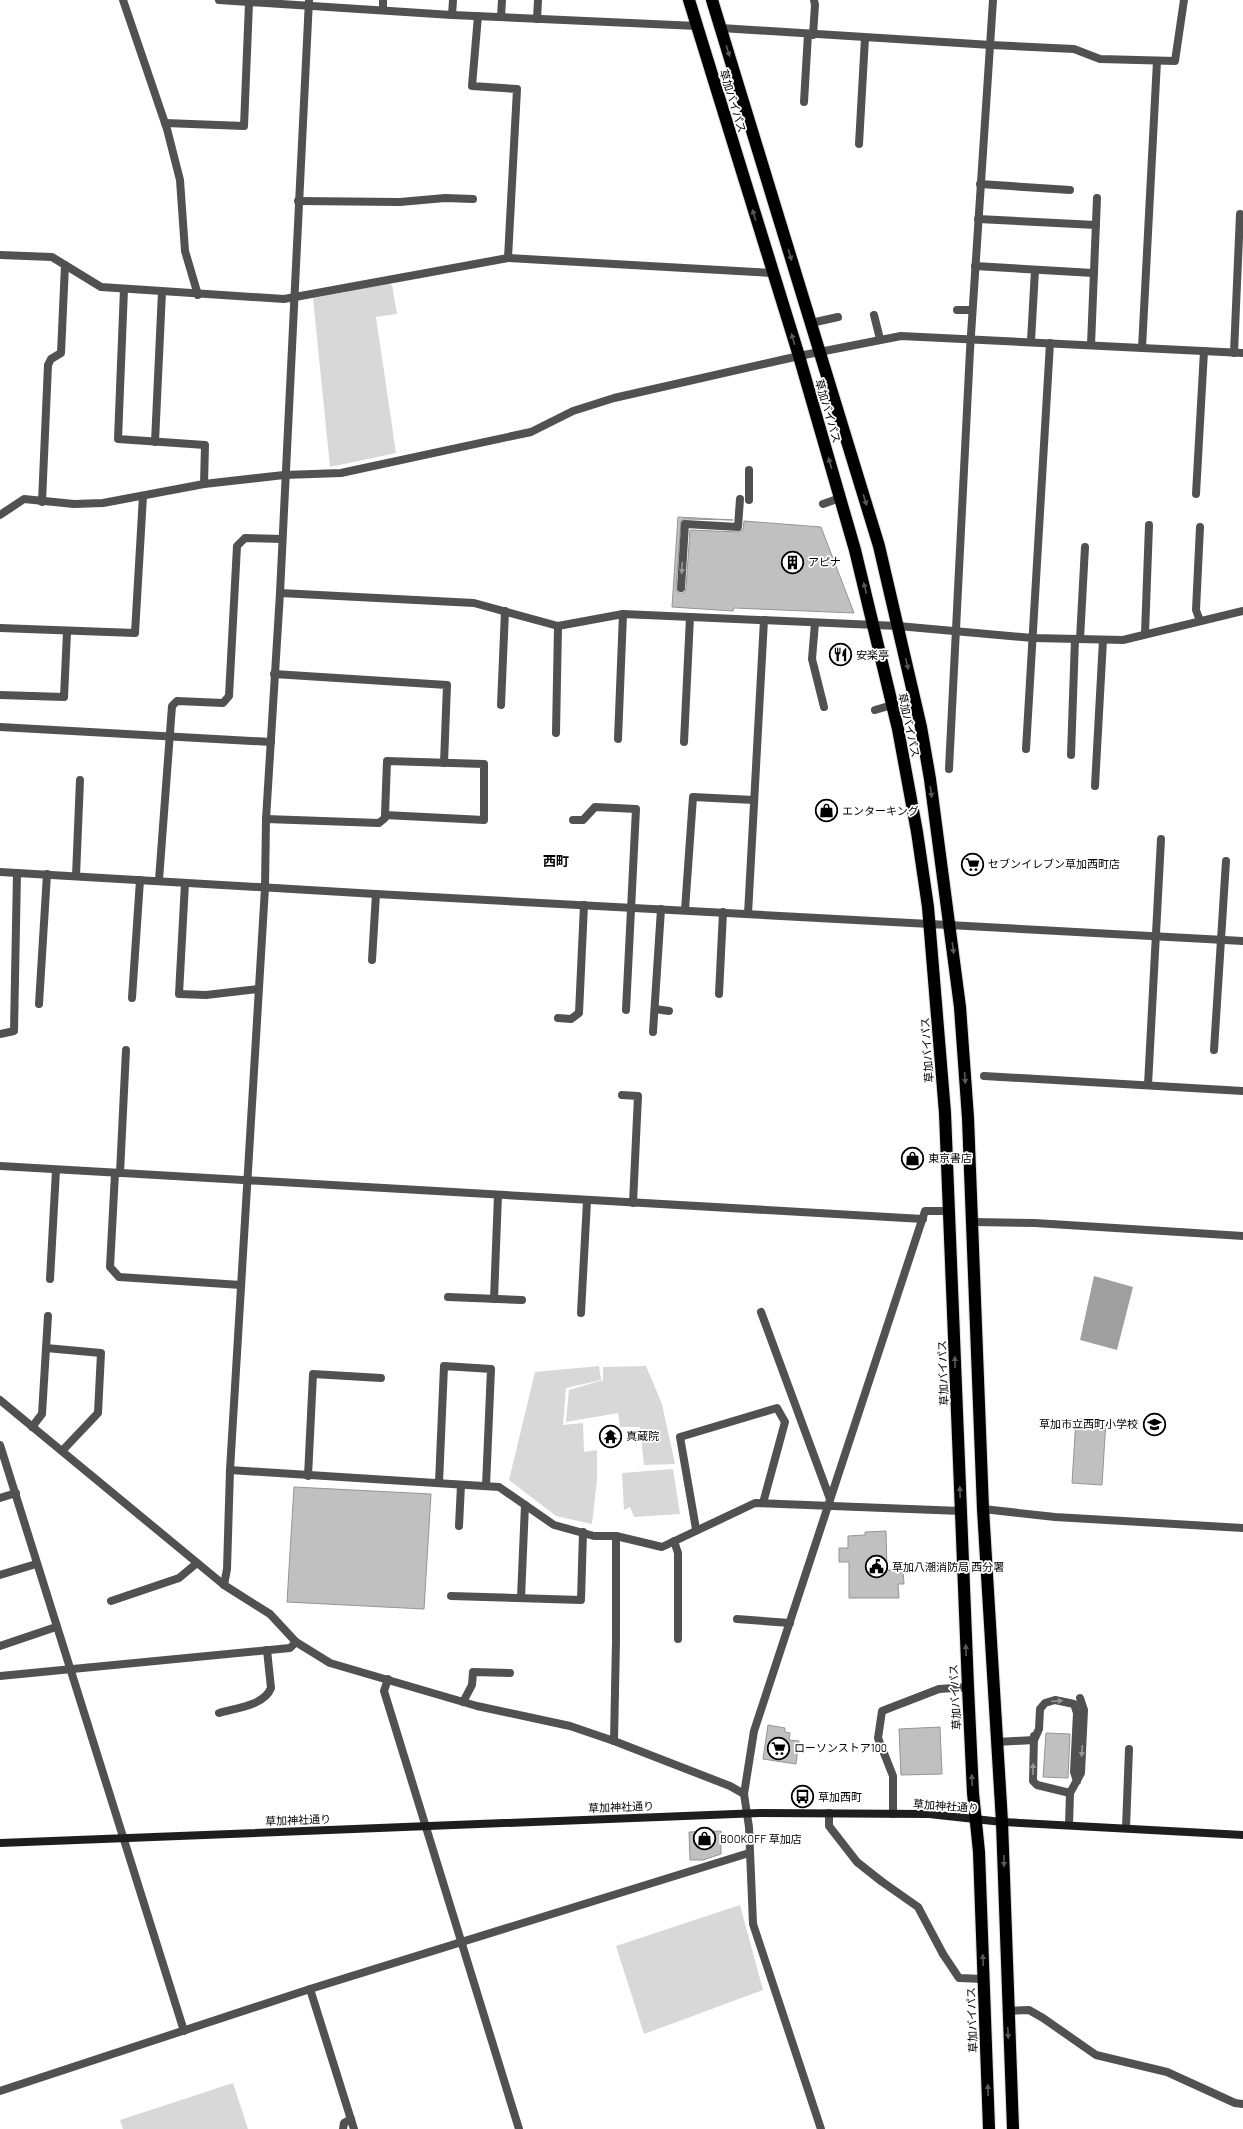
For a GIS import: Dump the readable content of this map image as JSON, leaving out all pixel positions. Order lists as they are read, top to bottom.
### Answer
{
  "streets": {
    "highway": ["草加バイパス"],
    "street": ["草加神社通り"]
  },
  "crossings": [
    ["草加バイパス", "草加神社通り"]
  ],
  "districts": ["西町"],
  "places": {
    "building": ["アピナ"],
    "restaurant": ["安楽亭"],
    "shop": ["エンターキング", "東京書店", "BOOKOFF 草加店"],
    "supermarket": ["セブンイレブン草加西町店", "ローソンストア100"],
    "school or university": ["草加市立西町小学校"],
    "temple": ["真蔵院"],
    "public building": ["草加八潮消防局 西分署"],
    "bus stop": ["草加西町"]
  }
}
